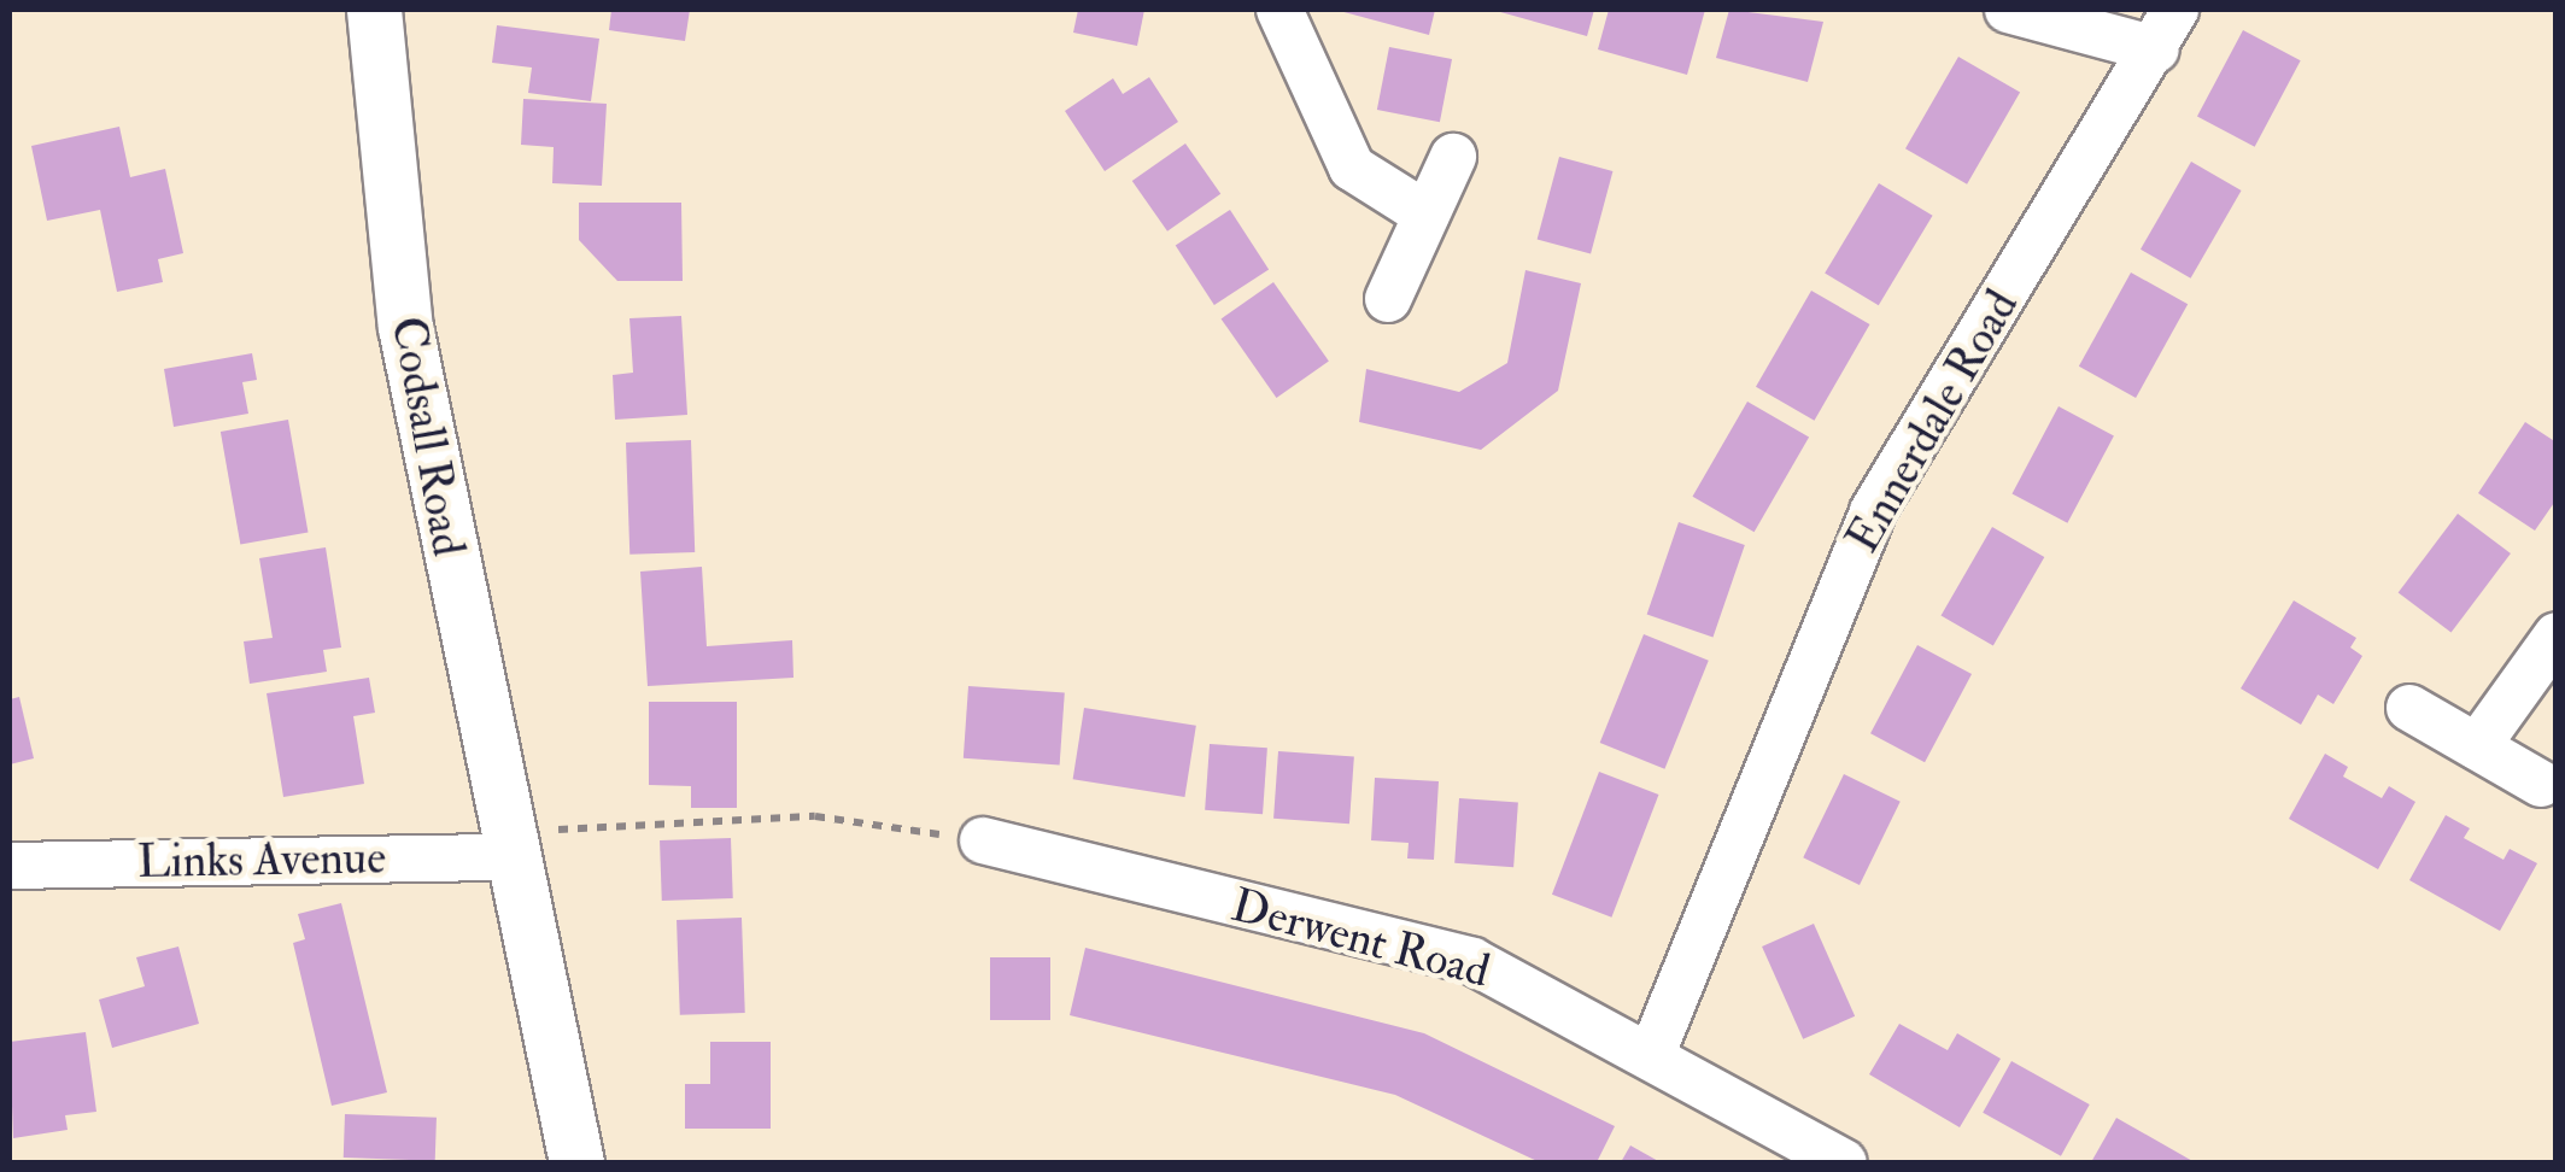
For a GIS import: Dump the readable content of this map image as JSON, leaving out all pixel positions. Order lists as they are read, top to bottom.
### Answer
{
  "streets": {
    "street": [
      "Ennerdale Road",
      "Codsall Road",
      "Links Avenue",
      "Derwent Road"
    ]
  },
  "crossings": [
    ["Ennerdale Road", "Derwent Road"],
    ["Codsall Road", "Links Avenue"]
  ]
}
